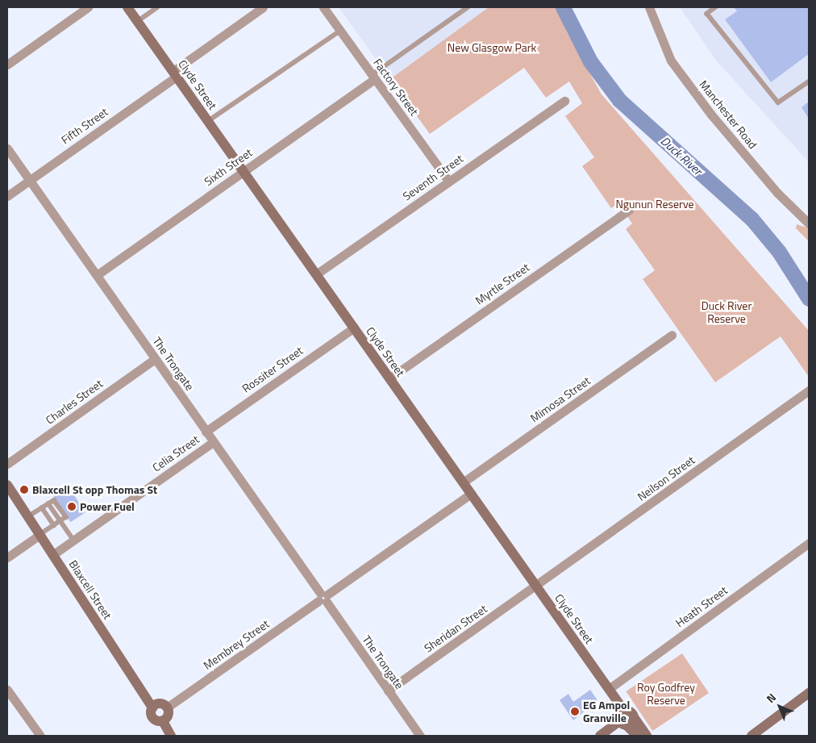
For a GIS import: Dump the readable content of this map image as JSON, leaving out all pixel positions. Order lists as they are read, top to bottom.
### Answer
{
  "streets": {
    "main road": ["Clyde Street", "Blaxcell Street"],
    "street": [
      "Factory Street",
      "Manchester Road",
      "Fifth Street",
      "Sixth Street",
      "Seventh Street",
      "Myrtle Street",
      "The Trongate",
      "Rossiter Street",
      "Mimosa Street",
      "Charles Street",
      "Celia Street",
      "Neilson Street",
      "Heath Street",
      "Sheridan Street",
      "Membrey Street"
    ]
  },
  "crossings": [
    ["Clyde Street", "Fifth Street"],
    ["Clyde Street", "Sixth Street"],
    ["Clyde Street", "Seventh Street"],
    ["Clyde Street", "Myrtle Street"],
    ["Clyde Street", "Rossiter Street"],
    ["Clyde Street", "Mimosa Street"],
    ["Clyde Street", "Neilson Street"],
    ["Clyde Street", "Heath Street"],
    ["Clyde Street", "Sheridan Street"],
    ["Clyde Street", "Membrey Street"],
    ["Factory Street", "Sixth Street"],
    ["Factory Street", "Seventh Street"],
    ["Fifth Street", "The Trongate"],
    ["Sixth Street", "The Trongate"],
    ["The Trongate", "Rossiter Street"],
    ["The Trongate", "Charles Street"],
    ["The Trongate", "Celia Street"],
    ["The Trongate", "Sheridan Street"],
    ["The Trongate", "Membrey Street"],
    ["Celia Street", "Blaxcell Street"],
    ["Neilson Street", "Sheridan Street"],
    ["Blaxcell Street", "Membrey Street"]
  ],
  "water": ["Duck River"],
  "parks": [
    "New Glasgow Park",
    "Ngunun Reserve",
    "Duck River Reserve",
    "Roy Godfrey Reserve"
  ],
  "places": ["Blaxcell St opp Thomas St", "Power Fuel", "EG Ampol Granville"],
  "north": "top left"
}
